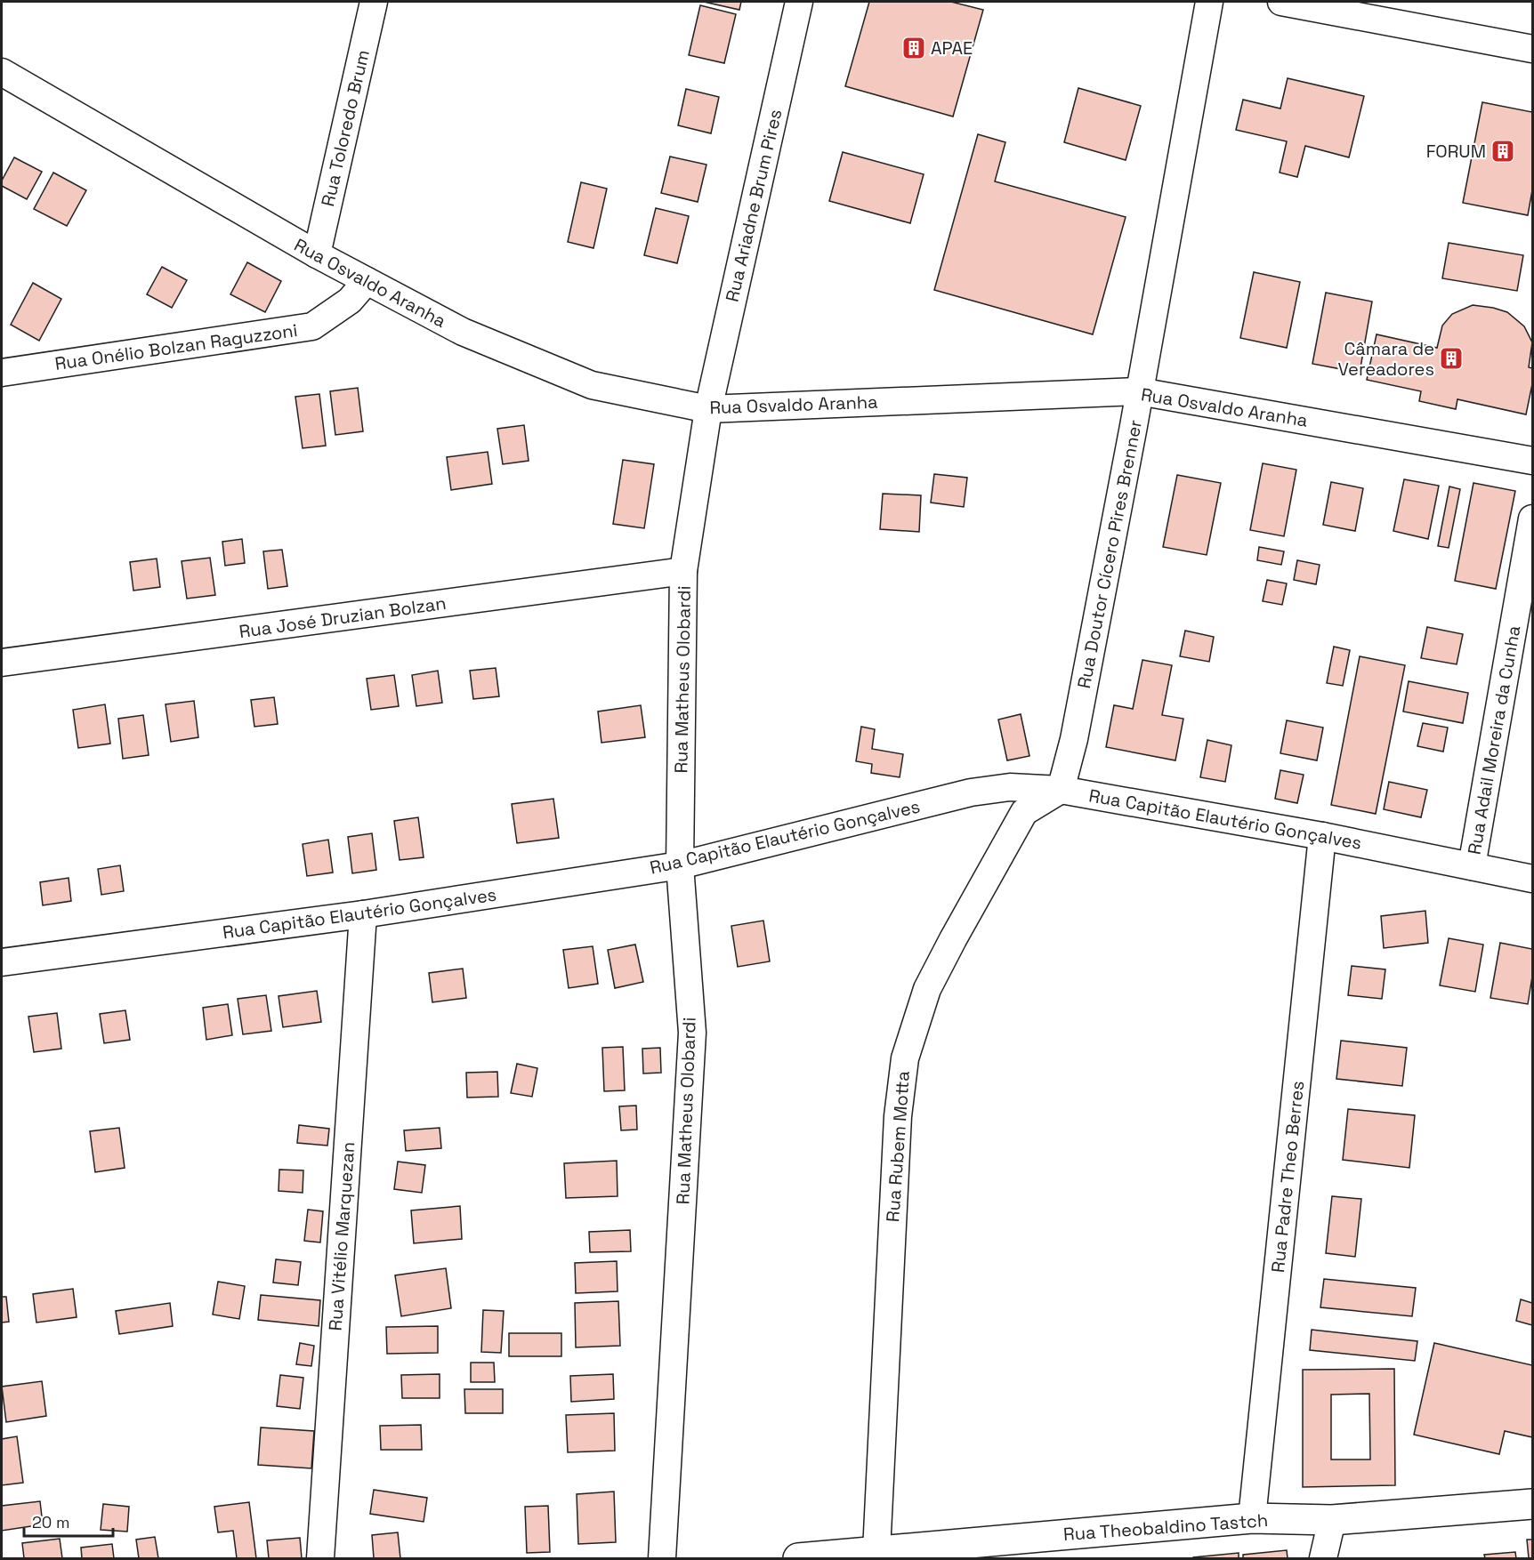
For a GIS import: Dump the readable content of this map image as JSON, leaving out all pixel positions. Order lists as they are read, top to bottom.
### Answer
{
  "streets": {
    "street": [
      "Rua Toloredo Brum",
      "Rua Ariadne Brum Pires",
      "Rua Osvaldo Aranha",
      "Rua Onélio Bolzan Raguzzoni",
      "Rua Doutor Cícero Pires Brenner",
      "Rua José Druzian Bolzan",
      "Rua Matheus Olobardi",
      "Rua Adail Moreira da Cunha",
      "Rua Capitão Elautério Gonçalves",
      "Rua Rubem Motta",
      "Rua Padre Theo Berres",
      "Rua Vitélio Marquezan",
      "Rua Theobaldino Tastch"
    ]
  },
  "crossings": [
    ["Rua Toloredo Brum", "Rua Osvaldo Aranha"],
    ["Rua Ariadne Brum Pires", "Rua Osvaldo Aranha"],
    ["Rua Ariadne Brum Pires", "Rua Matheus Olobardi"],
    ["Rua Osvaldo Aranha", "Rua Onélio Bolzan Raguzzoni"],
    ["Rua Osvaldo Aranha", "Rua Doutor Cícero Pires Brenner"],
    ["Rua Osvaldo Aranha", "Rua Matheus Olobardi"],
    ["Rua Doutor Cícero Pires Brenner", "Rua Capitão Elautério Gonçalves"],
    ["Rua Doutor Cícero Pires Brenner", "Rua Rubem Motta"],
    ["Rua José Druzian Bolzan", "Rua Matheus Olobardi"],
    ["Rua Matheus Olobardi", "Rua Capitão Elautério Gonçalves"],
    ["Rua Adail Moreira da Cunha", "Rua Capitão Elautério Gonçalves"],
    ["Rua Capitão Elautério Gonçalves", "Rua Rubem Motta"],
    ["Rua Capitão Elautério Gonçalves", "Rua Padre Theo Berres"],
    ["Rua Capitão Elautério Gonçalves", "Rua Vitélio Marquezan"],
    ["Rua Rubem Motta", "Rua Theobaldino Tastch"],
    ["Rua Padre Theo Berres", "Rua Theobaldino Tastch"]
  ],
  "places": {
    "building": ["APAE", "FORUM", "Câmara de Vereadores"]
  },
  "scale_bar": "20 m"
}
